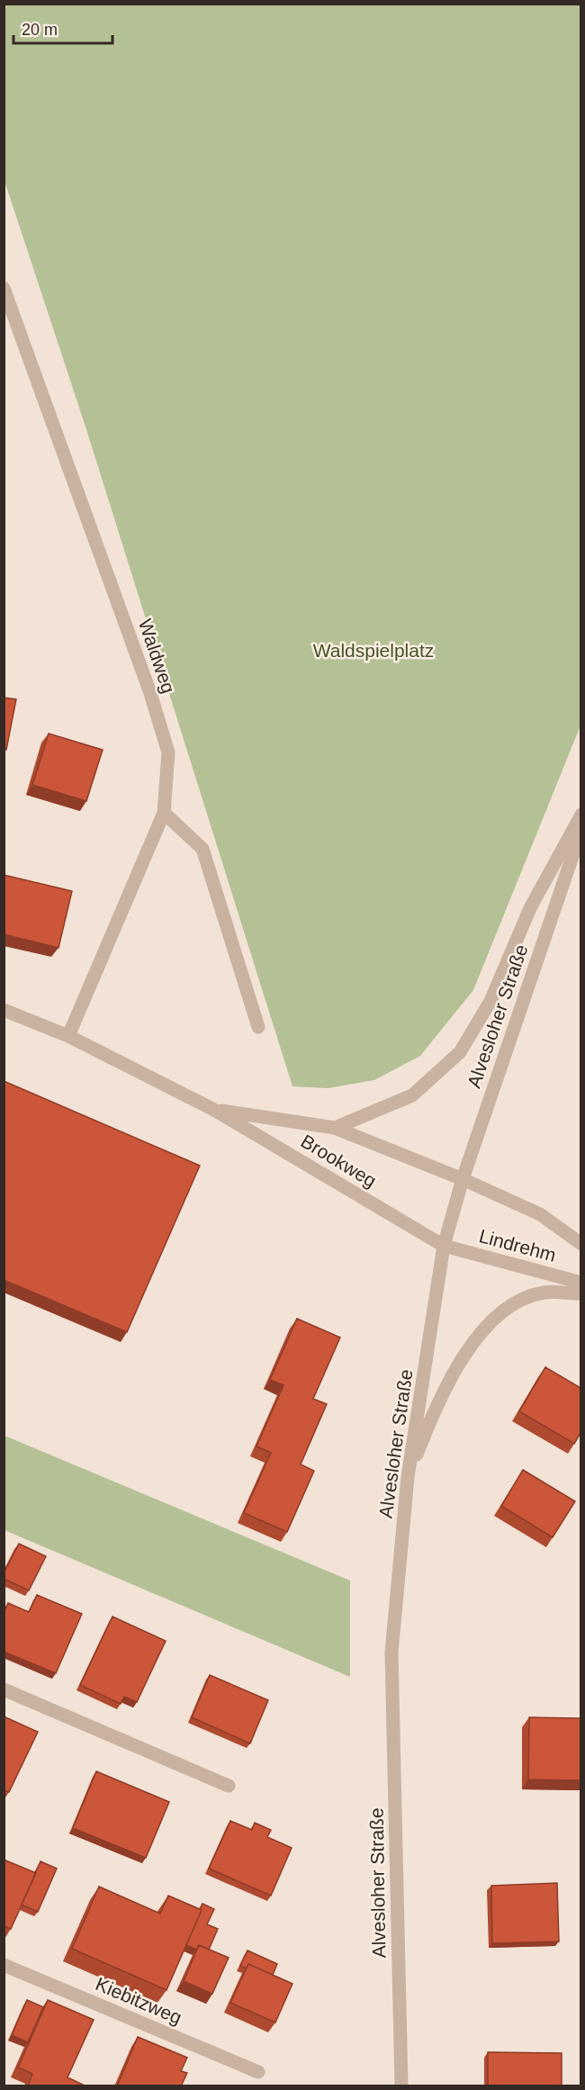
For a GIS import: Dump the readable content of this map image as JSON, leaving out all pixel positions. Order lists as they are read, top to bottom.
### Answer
{
  "streets": {
    "street": [
      "Waldweg",
      "Alvesloher Straße",
      "Brookweg",
      "Lindrehm",
      "Kiebitzweg"
    ]
  },
  "crossings": [
    ["Waldweg", "Brookweg"],
    ["Alvesloher Straße", "Brookweg"],
    ["Alvesloher Straße", "Lindrehm"],
    ["Brookweg", "Lindrehm"]
  ],
  "parks": ["Waldspielplatz"],
  "scale_bar": "20 m"
}
